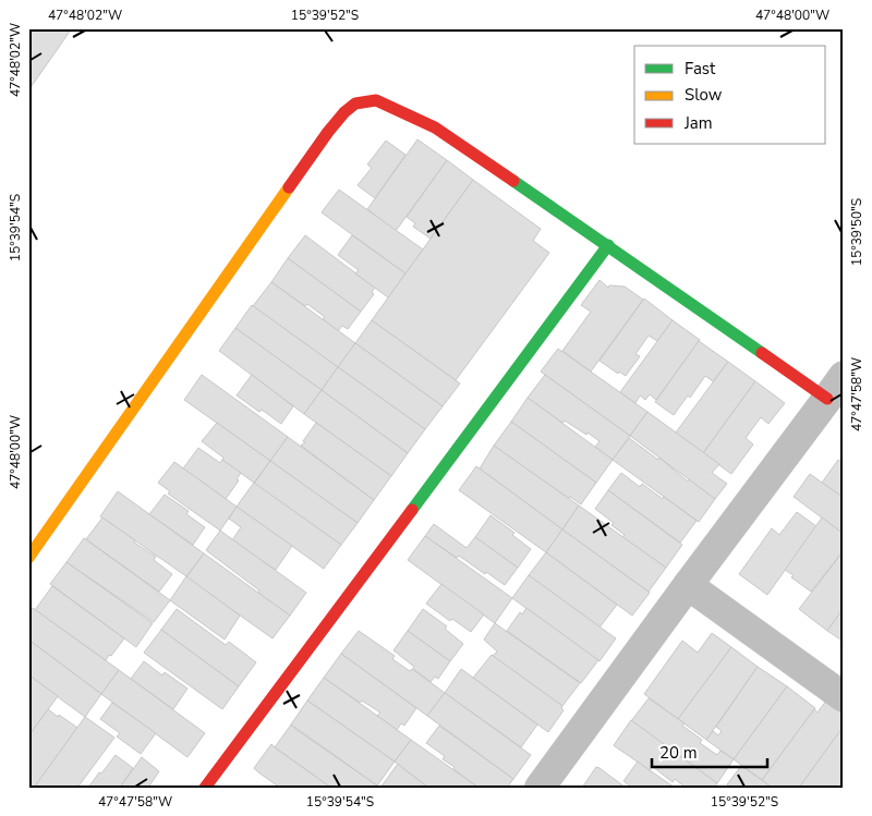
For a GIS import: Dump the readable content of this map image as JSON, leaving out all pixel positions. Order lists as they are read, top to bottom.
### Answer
{
  "legend": ["Fast", "Slow", "Jam"],
  "scale_bar": "20 m",
  "coordinates": [
    "47°48'02\"W",
    "15°39'52\"S",
    "47°48'00\"W",
    "15°39'54\"S",
    "15°39'50\"S",
    "47°47'58\"W"
  ]
}
